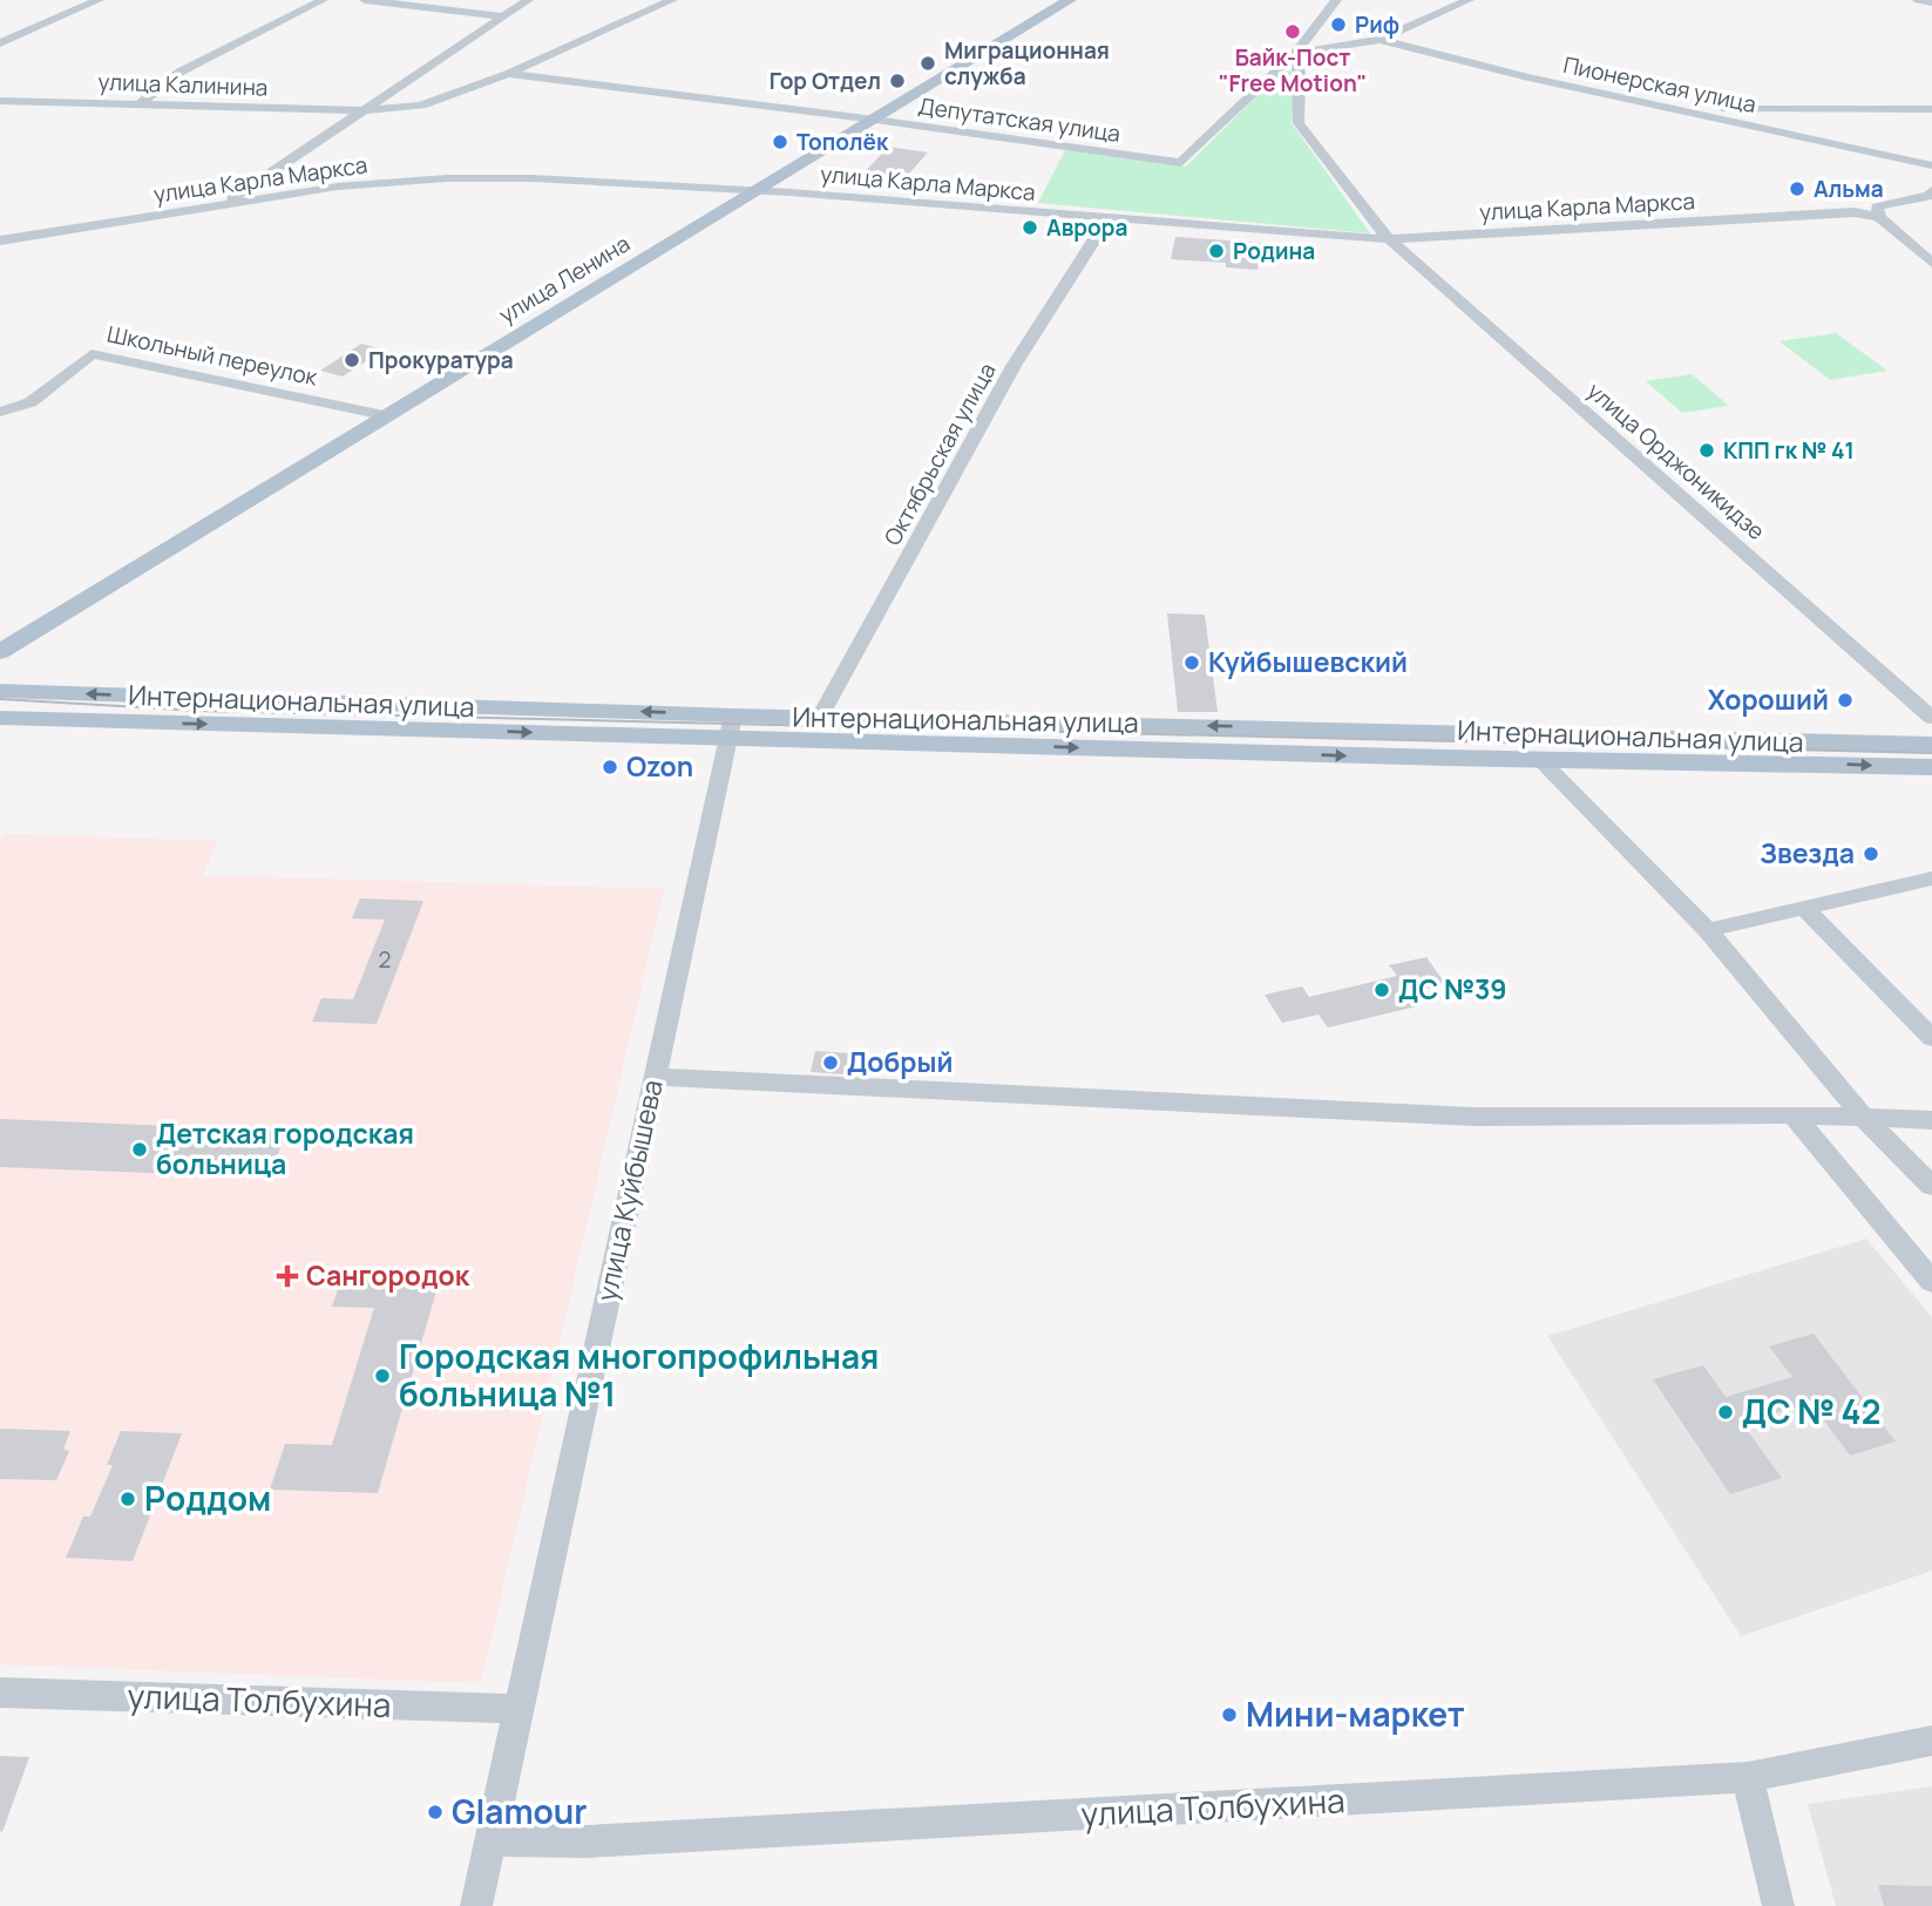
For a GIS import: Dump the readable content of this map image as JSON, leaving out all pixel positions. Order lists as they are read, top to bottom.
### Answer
{
  "streets": {
    "main road": ["улица Ленина", "Интернациональная улица"],
    "street": [
      "улица Калинина",
      "Пионерская улица",
      "Депутатская улица",
      "улица Карла Маркса",
      "Школьный переулок",
      "Октябрьская улица",
      "улица Орджоникидзе",
      "улица Куйбышева",
      "улица Толбухина"
    ]
  },
  "crossings": [
    ["улица Калинина", "Депутатская улица"],
    ["Депутатская улица", "улица Ленина"],
    ["Депутатская улица", "улица Орджоникидзе"],
    ["улица Карла Маркса", "улица Ленина"],
    ["улица Карла Маркса", "Октябрьская улица"],
    ["улица Карла Маркса", "улица Орджоникидзе"],
    ["улица Ленина", "Школьный переулок"],
    ["Октябрьская улица", "Интернациональная улица"],
    ["Интернациональная улица", "улица Куйбышева"],
    ["улица Куйбышева", "улица Толбухина"]
  ],
  "places": {
    "other": [
      "Риф",
      "Байк-Пост \"Free Motion\"",
      "Миграционная служба",
      "Гор Отдел",
      "Тополёк",
      "Альма",
      "Аврора",
      "Родина",
      "Прокуратура",
      "КПП гк № 41",
      "Куйбышевский",
      "Хороший",
      "Ozon",
      "Звезда",
      "ДС №39",
      "Добрый",
      "Детская городская больница",
      "Городская многопрофильная больница №1",
      "ДС № 42",
      "Роддом",
      "Мини-маркет",
      "Glamour"
    ],
    "health": ["Сангородок"]
  },
  "house_numbers": ["2"]
}
